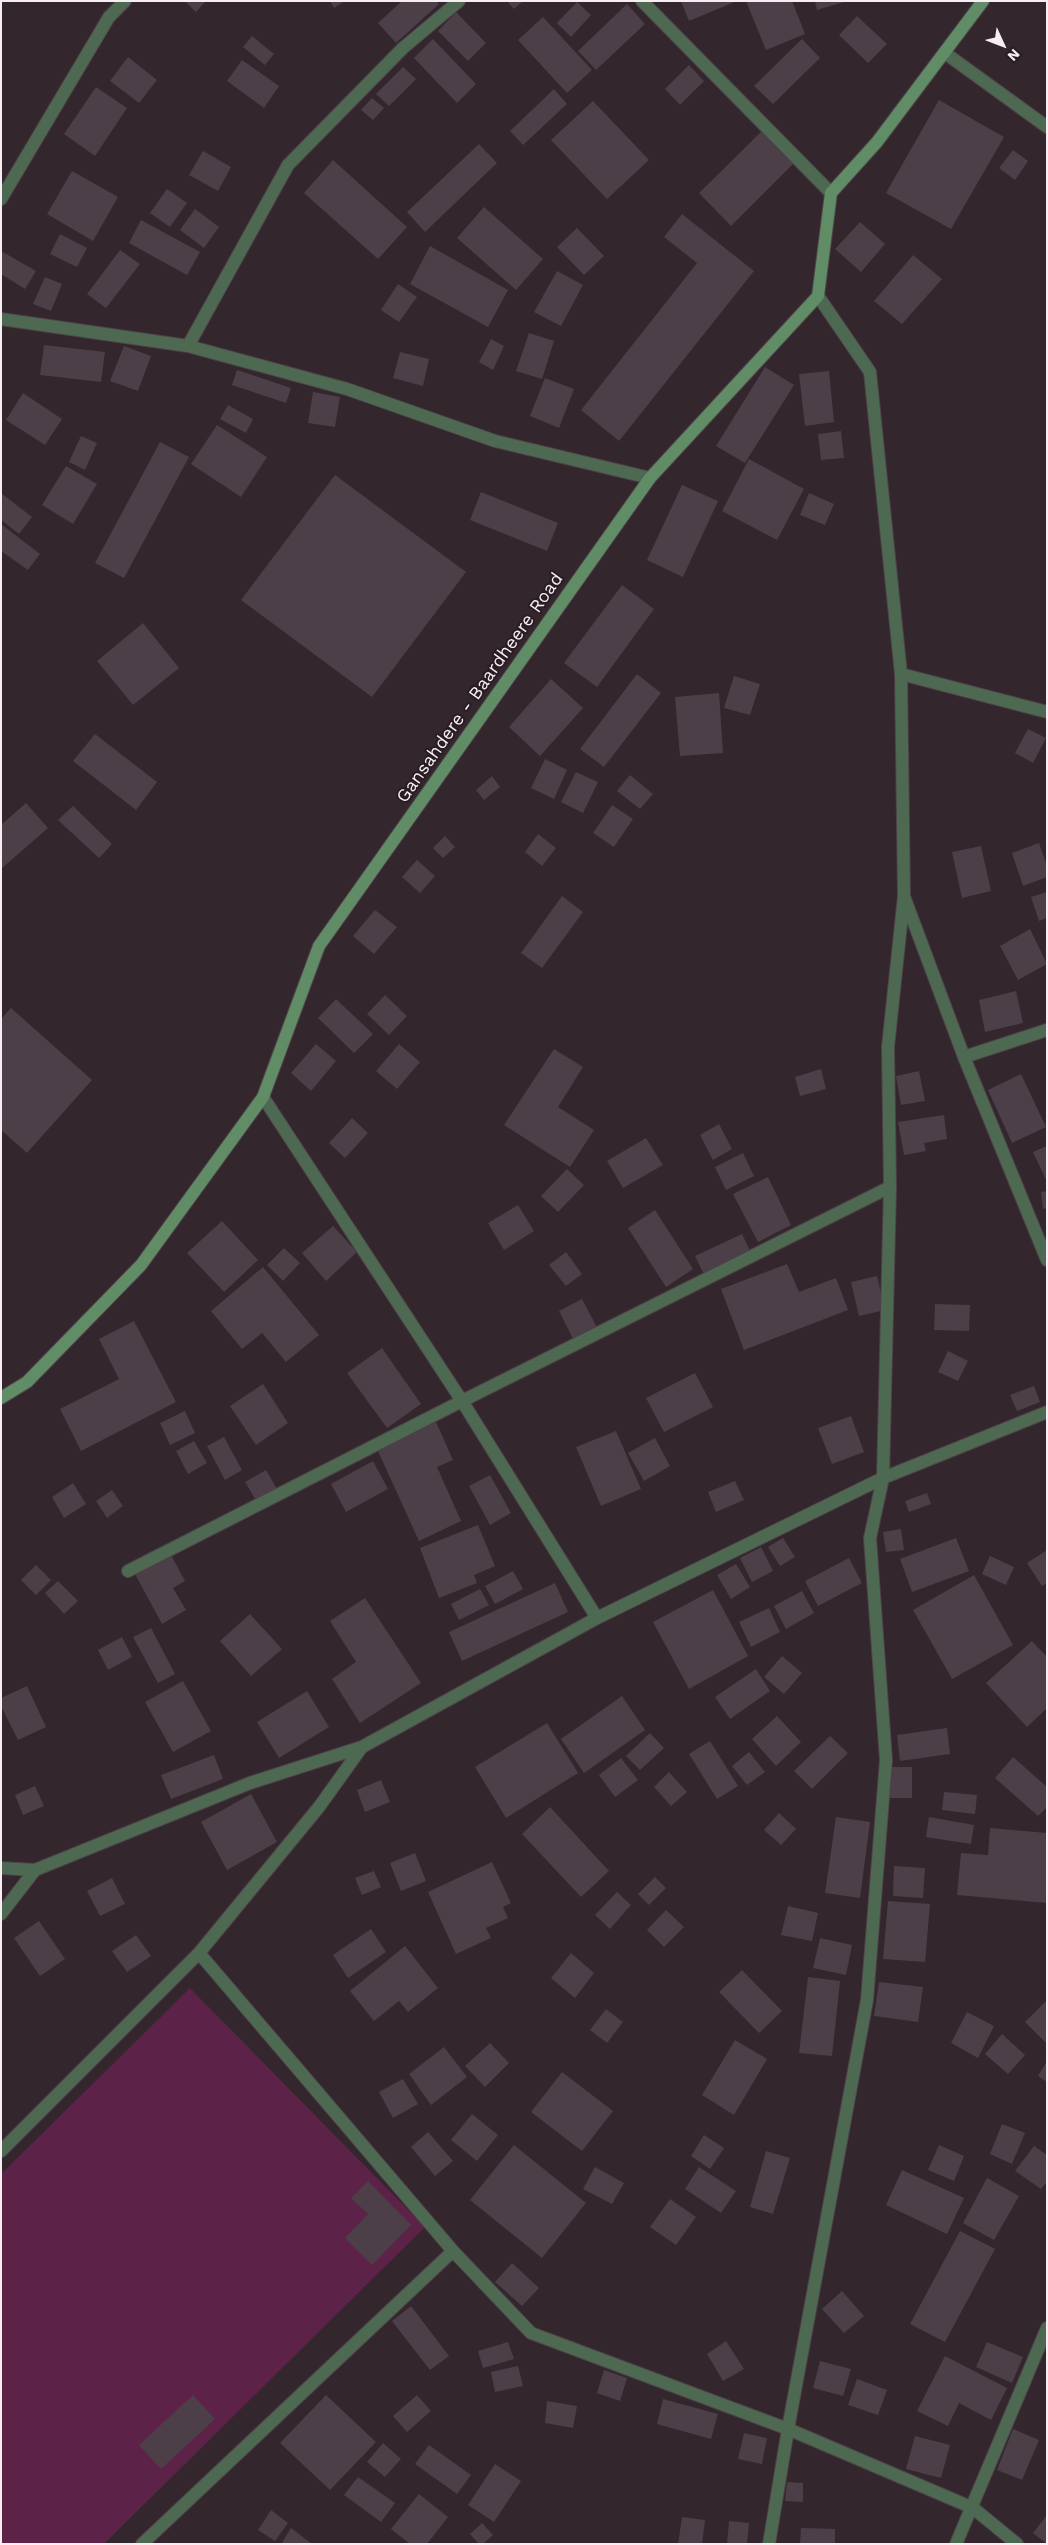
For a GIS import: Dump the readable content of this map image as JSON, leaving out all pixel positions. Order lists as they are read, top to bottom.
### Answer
{
  "streets": {
    "main road": ["Gansahdere - Baardheere Road"]
  },
  "north": "bottom right"
}
